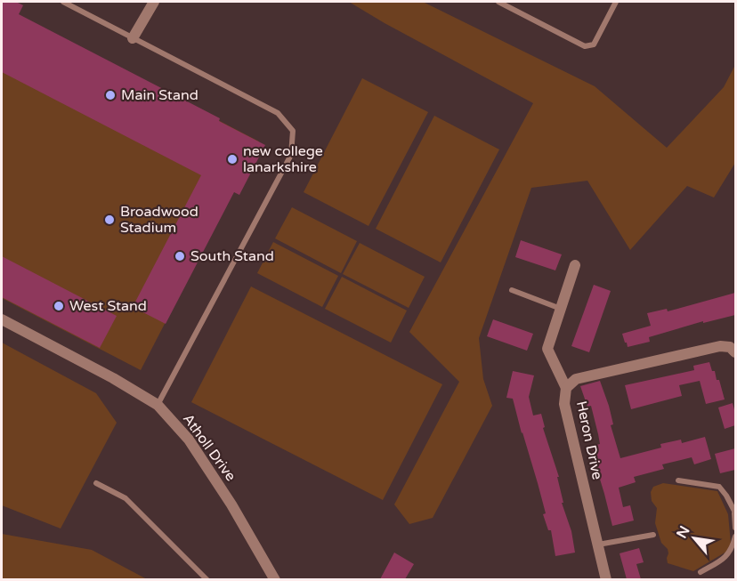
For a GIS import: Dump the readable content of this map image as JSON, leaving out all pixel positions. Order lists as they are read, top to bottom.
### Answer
{
  "streets": {
    "street": ["Heron Drive", "Atholl Drive"]
  },
  "places": [
    "Main Stand",
    "new college lanarkshire",
    "Broadwood Stadium",
    "South Stand",
    "West Stand"
  ],
  "north": "top left"
}
